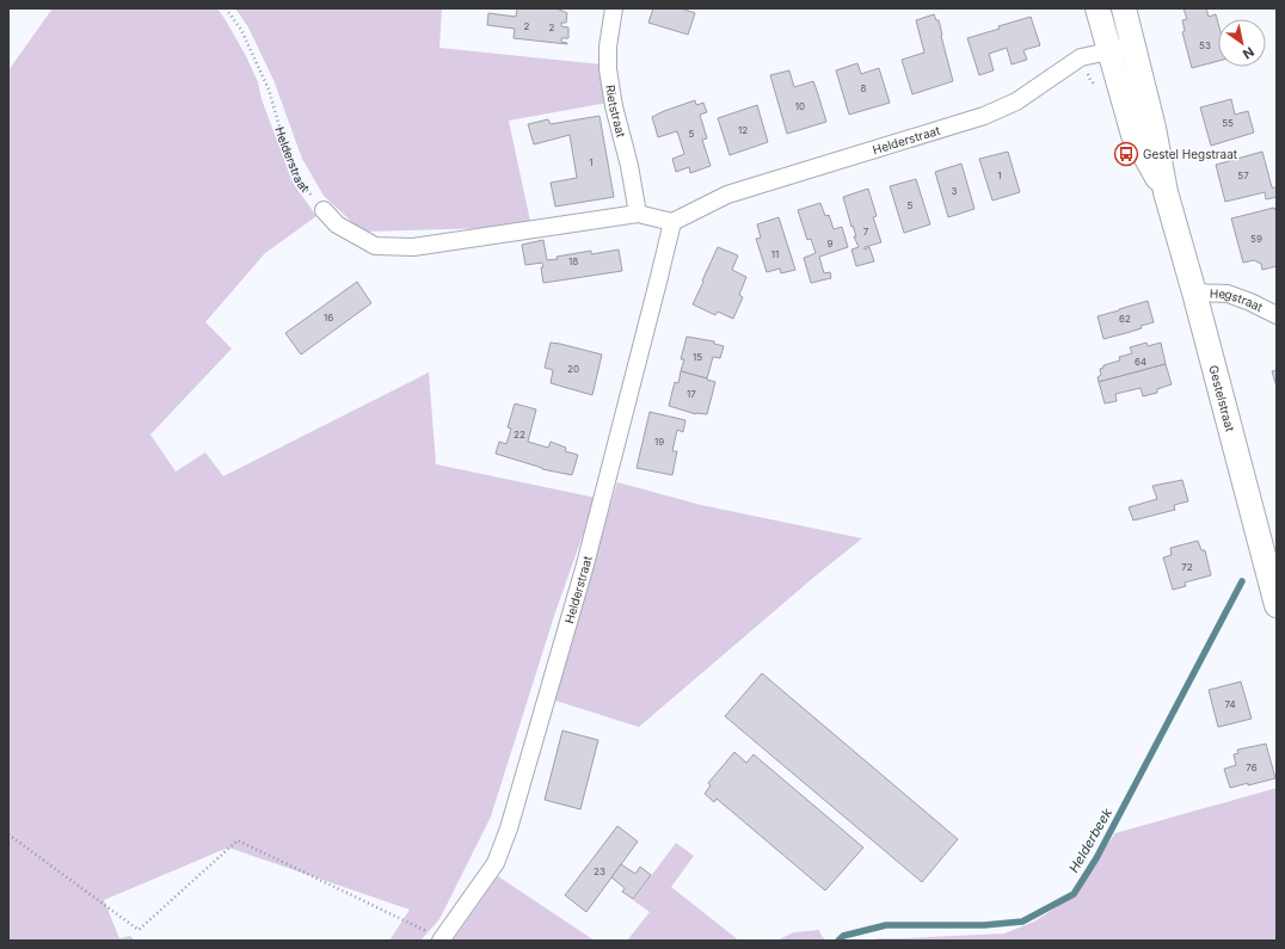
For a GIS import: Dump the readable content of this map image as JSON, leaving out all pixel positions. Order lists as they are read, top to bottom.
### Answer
{
  "streets": {
    "main road": ["Gestelstraat"],
    "street": ["Rietstraat", "Helderstraat", "Hegstraat"]
  },
  "crossings": [
    ["Helderstraat", "Gestelstraat"],
    ["Hegstraat", "Gestelstraat"]
  ],
  "water": ["Helderbeek"],
  "places": {
    "bus stop": ["Gestel Hegstraat"]
  },
  "house_numbers": [
    "2",
    "2",
    "53",
    "8",
    "10",
    "55",
    "12",
    "5",
    "1",
    "1",
    "57",
    "3",
    "5",
    "7",
    "59",
    "9",
    "11",
    "18",
    "16",
    "62",
    "15",
    "64",
    "20",
    "17",
    "22",
    "19",
    "72",
    "74",
    "76",
    "23"
  ],
  "north": "bottom right"
}
